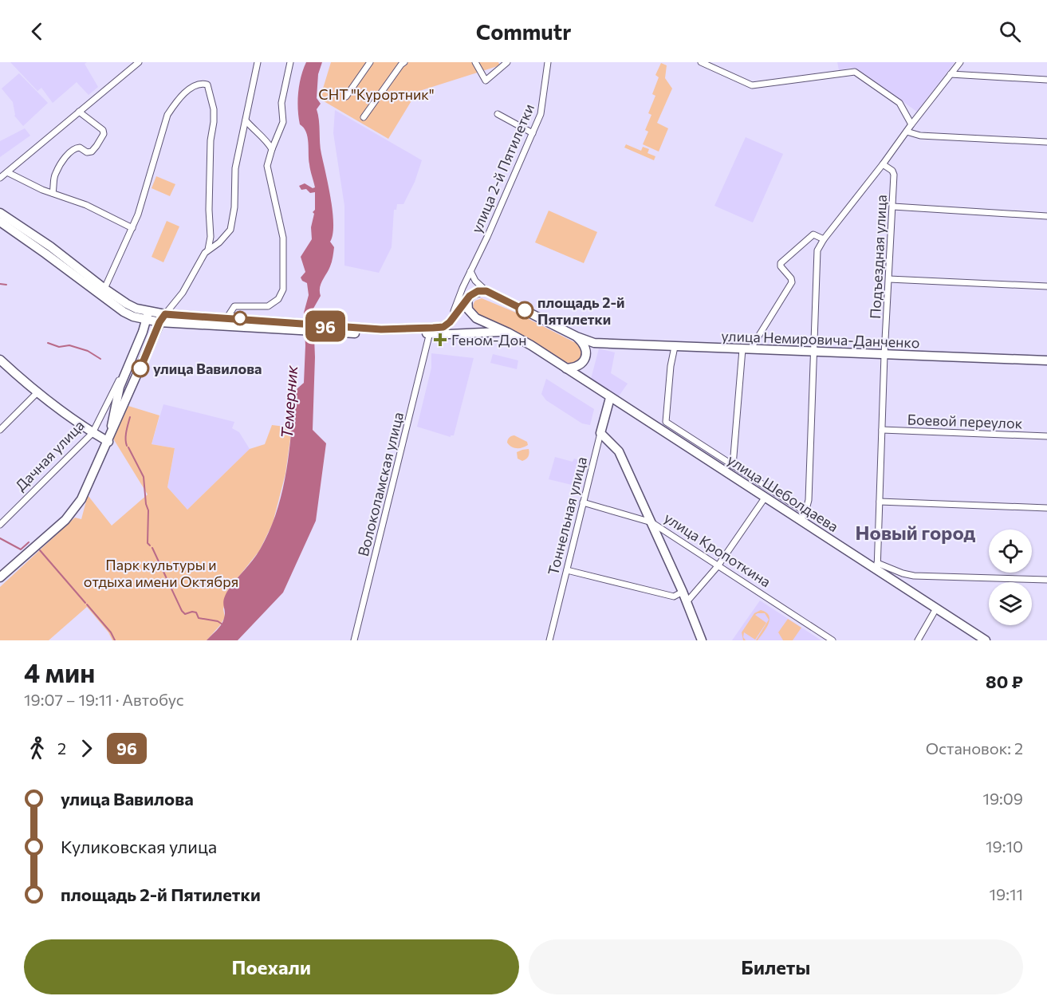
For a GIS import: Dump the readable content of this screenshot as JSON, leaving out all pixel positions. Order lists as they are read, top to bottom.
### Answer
{
  "streets": {
    "main road": [
      "улица Немировича-Данченко",
      "Дачная улица",
      "улица Шеболдаева",
      "Тоннельная улица",
      "улица Кропоткина"
    ],
    "street": [
      "улица 2-й Пятилетки",
      "Подъездная улица",
      "Боевой переулок",
      "Волоколамская улица"
    ]
  },
  "crossings": [
    ["Подъездная улица", "улица Немировича-Данченко"],
    ["Подъездная улица", "Боевой переулок"],
    ["Подъездная улица", "улица Шеболдаева"],
    ["улица Шеболдаева", "Тоннельная улица"],
    ["Тоннельная улица", "улица Кропоткина"]
  ],
  "districts": ["Новый город"],
  "water": ["Темерник"],
  "parks": ["СНТ \"Курортник\"", "Парк культуры и отдыха имени Октября"],
  "places": {
    "other": ["площадь 2-й Пятилетки", "улица Вавилова"],
    "health": ["Геном-Дон"]
  },
  "lines": ["bus line 96"],
  "page": {
    "header": "Commutr",
    "on_map": "96",
    "heading": ["4 мин", "19:07 – 19:11 · Автобус", "80 ₽"],
    "legs": ["2", "96", "Остановок: 2"],
    "list": [
      {
        "name": "улица Вавилова",
        "value": "19:09"
      },
      {
        "name": "Куликовская улица",
        "value": "19:10"
      },
      {
        "name": "площадь 2-й Пятилетки",
        "value": "19:11"
      }
    ],
    "buttons": ["Поехали", "Билеты"]
  }
}
